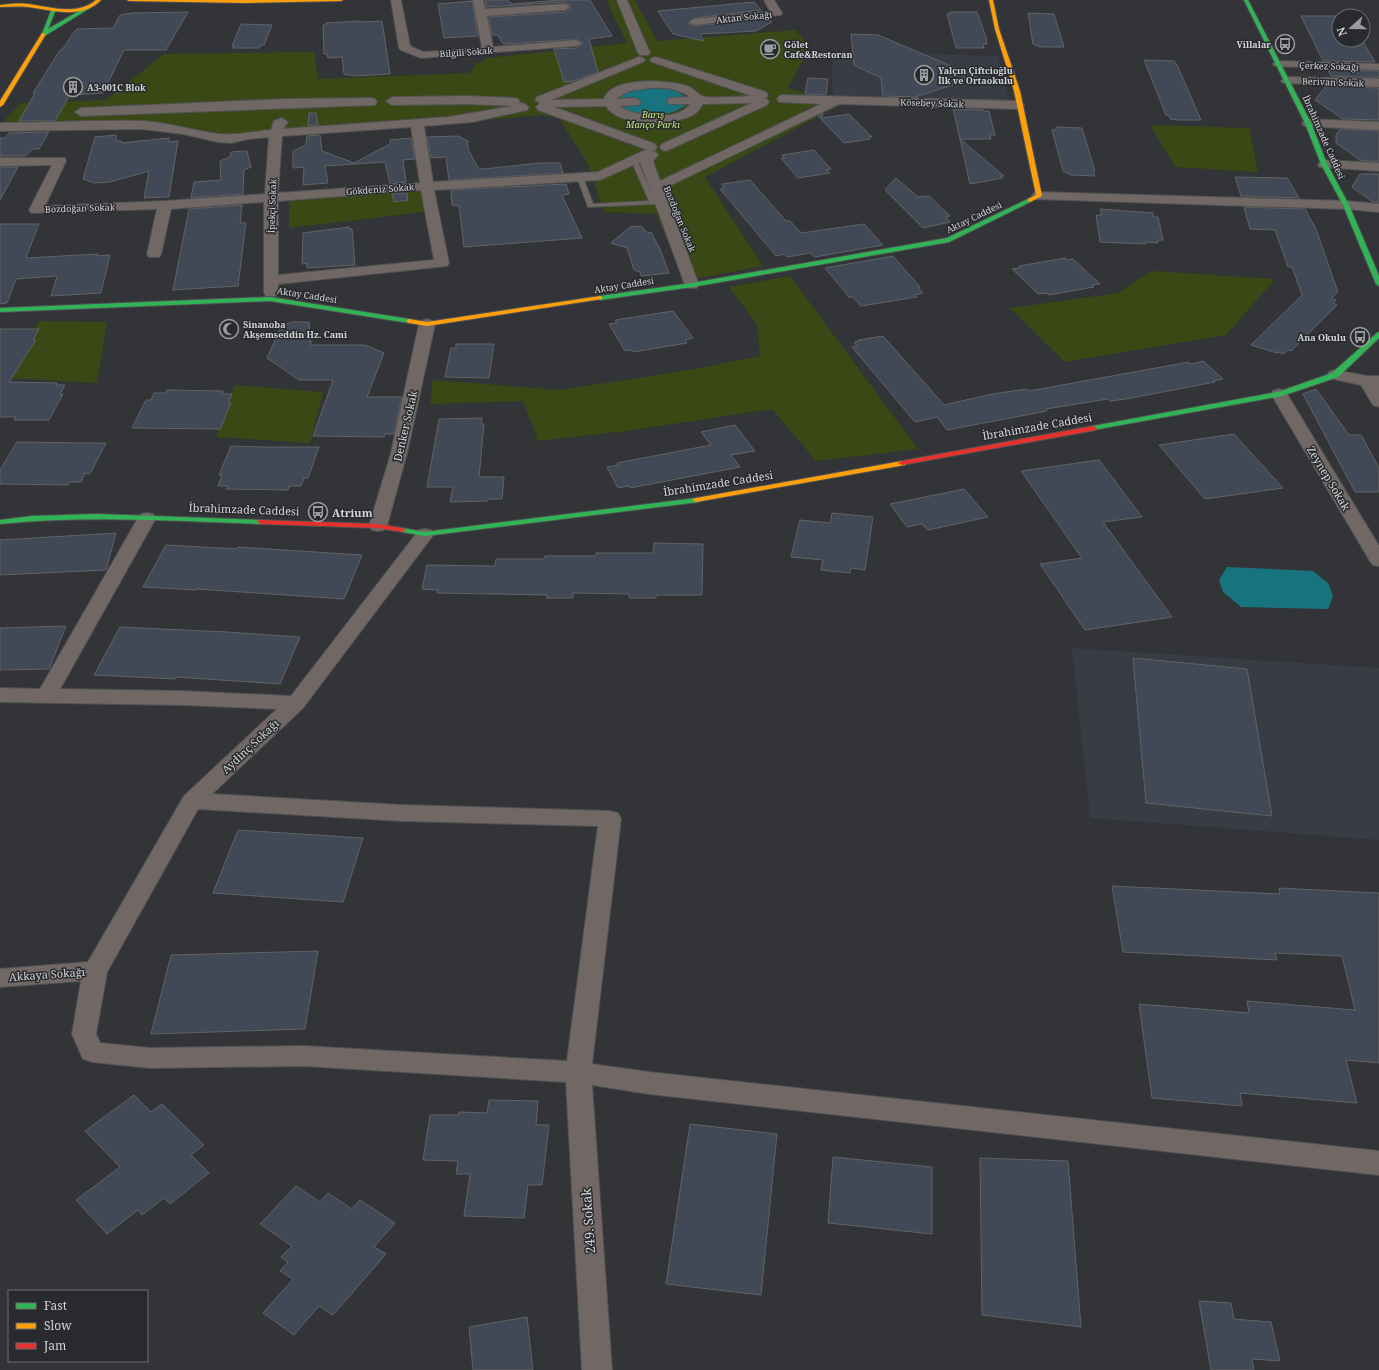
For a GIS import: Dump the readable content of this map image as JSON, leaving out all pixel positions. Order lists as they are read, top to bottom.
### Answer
{
  "streets": {
    "main road": ["İbrahimzade Caddesi", "Aktay Caddesi"],
    "street": [
      "Aktan Sokağı",
      "Bilgili Sokak",
      "Çerkez Sokağı",
      "Berivan Sokak",
      "Kösebey Sokak",
      "Gökdeniz Sokak",
      "İpekçi Sokak",
      "Bozdoğan Sokak",
      "Denker Sokak",
      "Zeynep Sokak",
      "Aydinç Sokağı",
      "Akkaya Sokağı",
      "249. Sokak"
    ]
  },
  "crossings": [
    ["Çerkez Sokağı", "İbrahimzade Caddesi"],
    ["Berivan Sokak", "İbrahimzade Caddesi"],
    ["İbrahimzade Caddesi", "Denker Sokak"],
    ["İbrahimzade Caddesi", "Zeynep Sokak"],
    ["İbrahimzade Caddesi", "Aydinç Sokağı"],
    ["Gökdeniz Sokak", "İpekçi Sokak"],
    ["Gökdeniz Sokak", "Bozdoğan Sokak"],
    ["İpekçi Sokak", "Aktay Caddesi"],
    ["Bozdoğan Sokak", "Aktay Caddesi"],
    ["Aktay Caddesi", "Denker Sokak"],
    ["Aydinç Sokağı", "Akkaya Sokağı"],
    ["Aydinç Sokağı", "249. Sokak"]
  ],
  "parks": ["Barış Manço Parkı"],
  "places": {
    "bus stop": ["Villalar", "Ana Okulu", "Atrium"],
    "cafe": ["Gölet Cafe&Restoran"],
    "building": ["Yalçın Çiftcioğlu İlk ve Ortaokulu", "A3-001C Blok"],
    "mosque": ["Sinanoba Akşemseddin Hz. Cami"]
  },
  "legend": ["Fast", "Slow", "Jam"],
  "north": "left"
}
